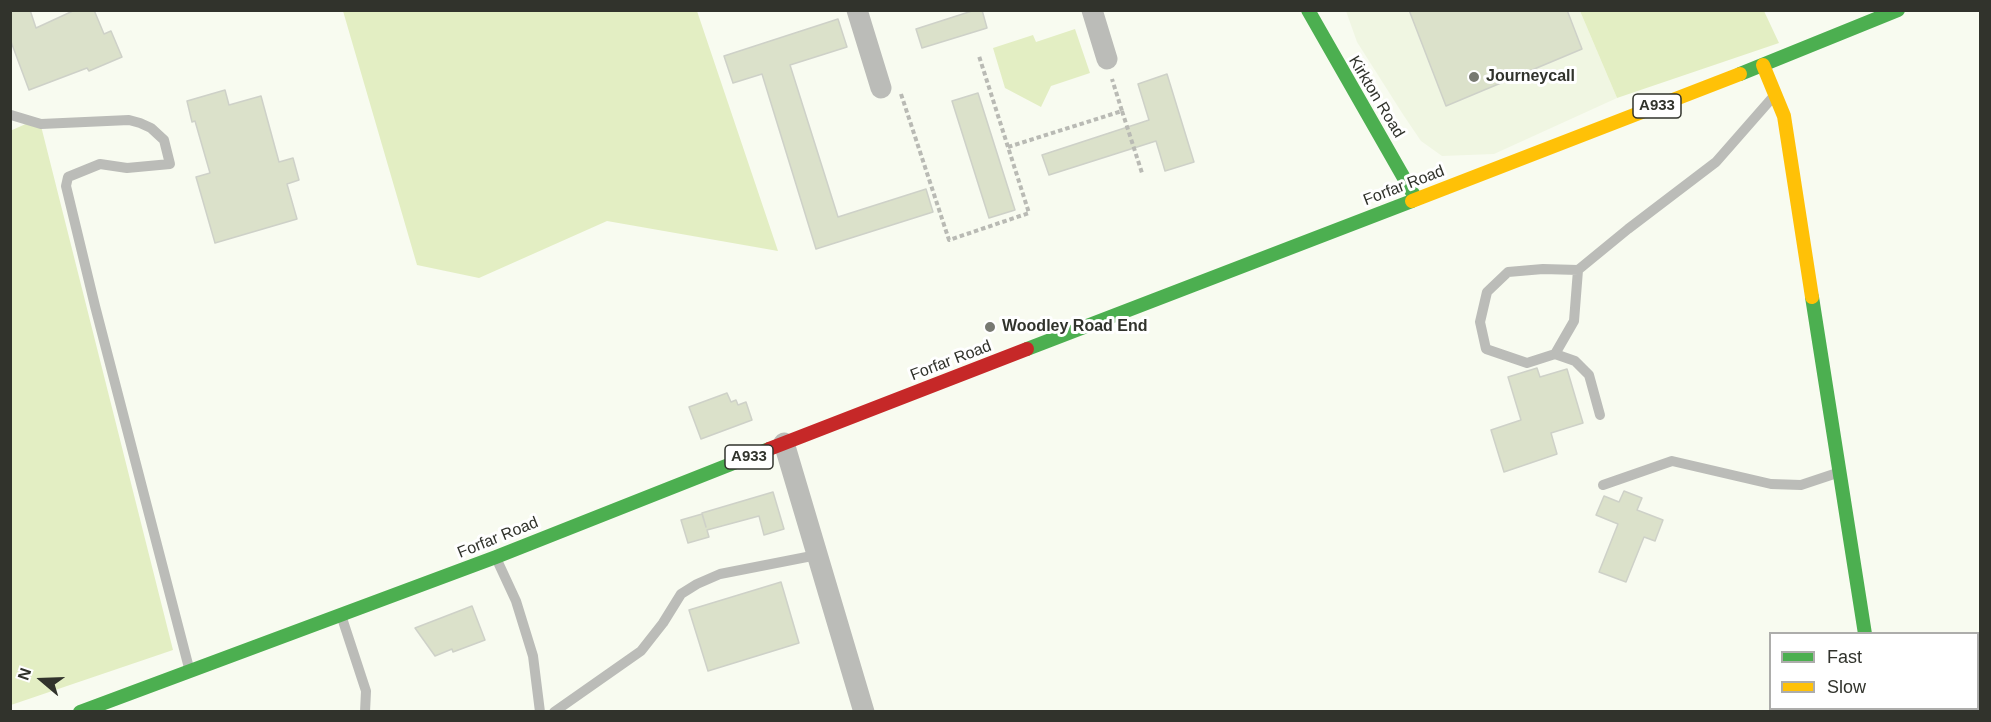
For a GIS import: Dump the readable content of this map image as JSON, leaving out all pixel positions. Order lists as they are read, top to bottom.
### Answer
{
  "streets": {
    "main road": ["Kirkton Road", "A933", "Forfar Road"]
  },
  "crossings": [
    ["Kirkton Road", "Forfar Road"]
  ],
  "places": ["Journeycall", "Woodley Road End"],
  "legend": ["Fast", "Slow"],
  "north": "left"
}
